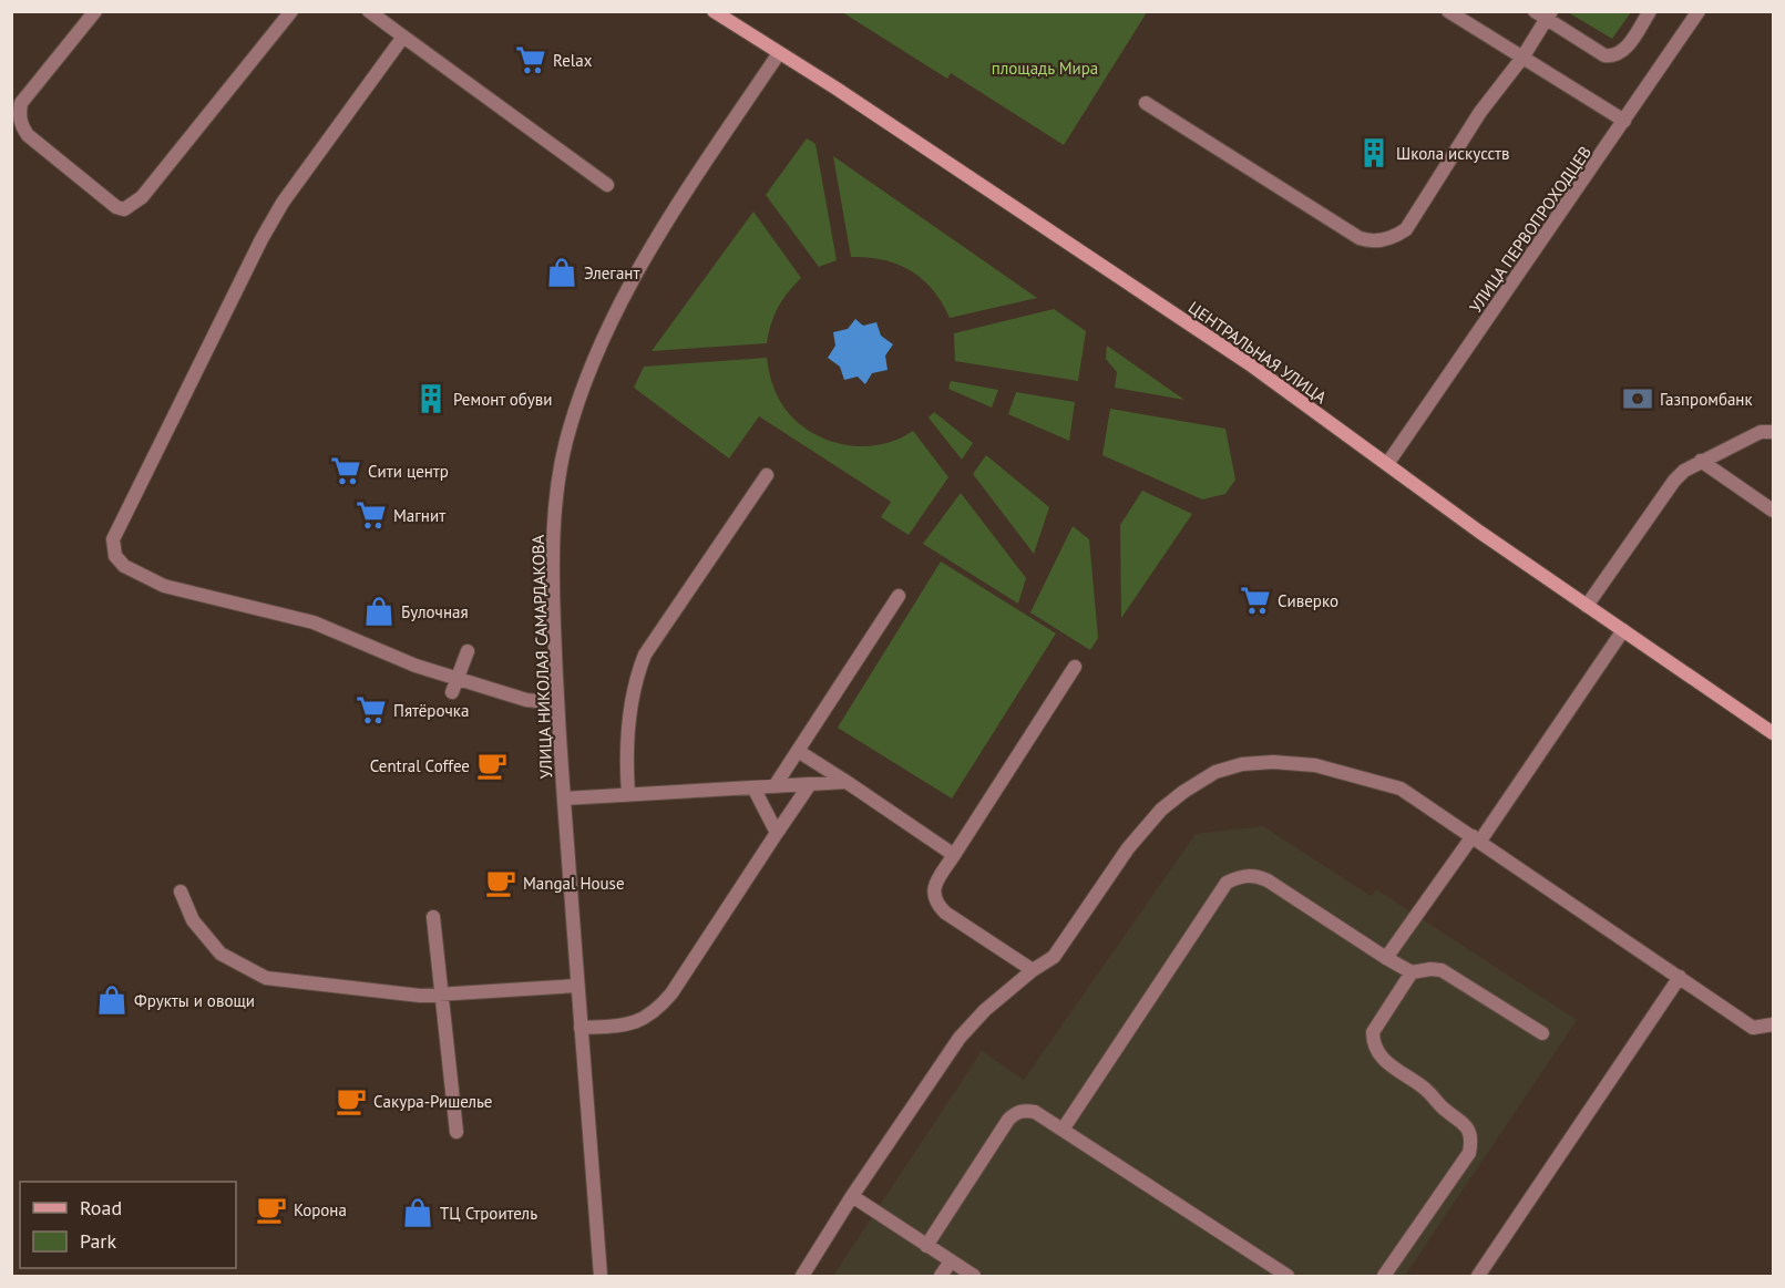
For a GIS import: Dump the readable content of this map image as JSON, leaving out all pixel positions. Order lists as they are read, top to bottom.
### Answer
{
  "streets": {
    "main road": ["ЦЕНТРАЛЬНАЯ УЛИЦА"],
    "street": ["УЛИЦА ПЕРВОПРОХОДЦЕВ", "УЛИЦА НИКОЛАЯ САМАРДАКОВА"]
  },
  "crossings": [
    ["УЛИЦА ПЕРВОПРОХОДЦЕВ", "ЦЕНТРАЛЬНАЯ УЛИЦА"],
    ["ЦЕНТРАЛЬНАЯ УЛИЦА", "УЛИЦА НИКОЛАЯ САМАРДАКОВА"]
  ],
  "parks": ["площадь Мира"],
  "places": {
    "supermarket": [
      "Relax",
      "Сити центр",
      "Магнит",
      "Сиверко",
      "Пятёрочка"
    ],
    "building": ["Школа искусств", "Ремонт обуви"],
    "shop": [
      "Элегант",
      "Булочная",
      "Фрукты и овощи",
      "ТЦ Строитель"
    ],
    "bank": ["Газпромбанк"],
    "cafe": [
      "Central Coffee",
      "Mangal House",
      "Сакура-Ришелье",
      "Корона"
    ]
  },
  "legend": ["Road", "Park"]
}
